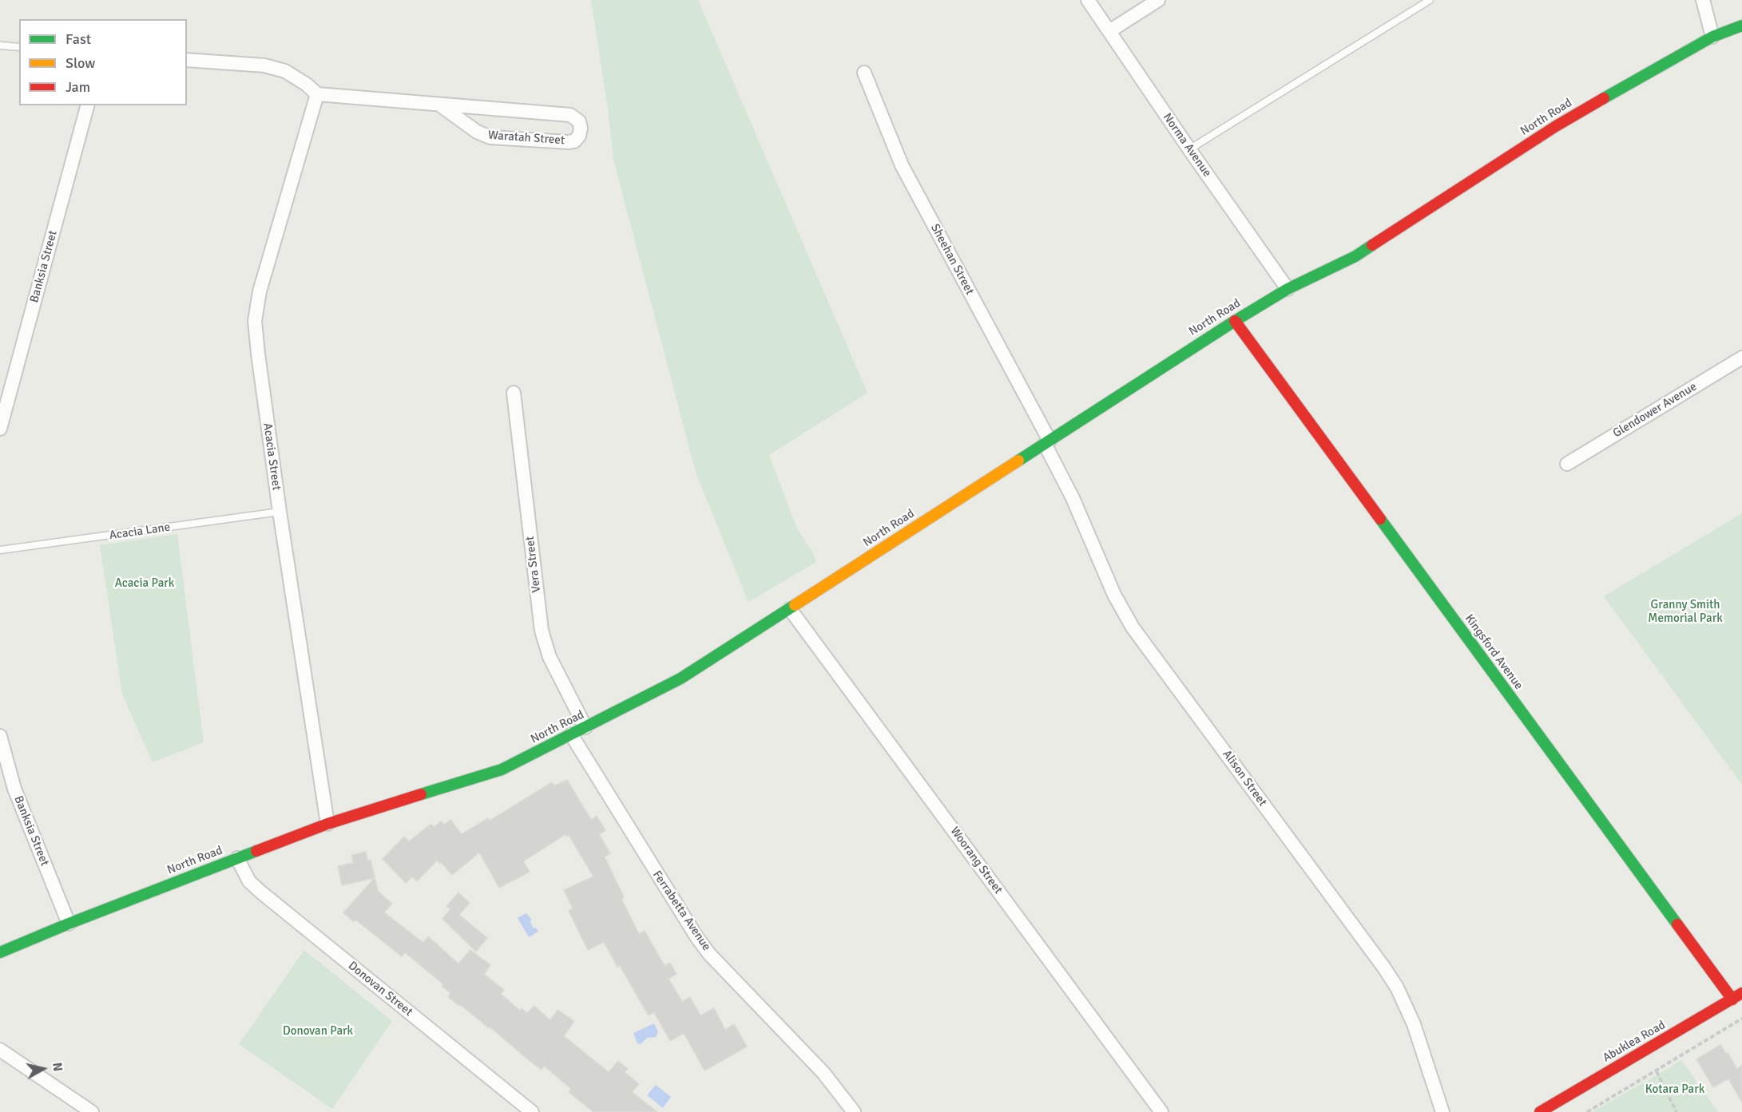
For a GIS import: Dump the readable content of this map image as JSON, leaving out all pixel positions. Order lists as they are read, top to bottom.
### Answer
{
  "streets": {
    "street": [
      "North Road",
      "Waratah Street",
      "Norma Avenue",
      "Sheehan Street",
      "Banksia Street",
      "Glendower Avenue",
      "Acacia Street",
      "Vera Street",
      "Kingsford Avenue",
      "Alison Street",
      "Woorang Street",
      "Ferrabetta Avenue",
      "Donovan Street",
      "Abuklea Road"
    ],
    "lane": ["Acacia Lane"]
  },
  "crossings": [
    ["North Road", "Norma Avenue"],
    ["North Road", "Sheehan Street"],
    ["North Road", "Banksia Street"],
    ["North Road", "Acacia Street"],
    ["North Road", "Vera Street"],
    ["North Road", "Kingsford Avenue"],
    ["North Road", "Alison Street"],
    ["North Road", "Woorang Street"],
    ["North Road", "Ferrabetta Avenue"],
    ["North Road", "Donovan Street"],
    ["Waratah Street", "Acacia Street"],
    ["Sheehan Street", "Alison Street"],
    ["Acacia Street", "Acacia Lane"],
    ["Kingsford Avenue", "Abuklea Road"]
  ],
  "parks": [
    "Acacia Park",
    "Granny Smith Memorial Park",
    "Donovan Park",
    "Kotara Park"
  ],
  "legend": ["Fast", "Slow", "Jam"],
  "north": "right"
}
